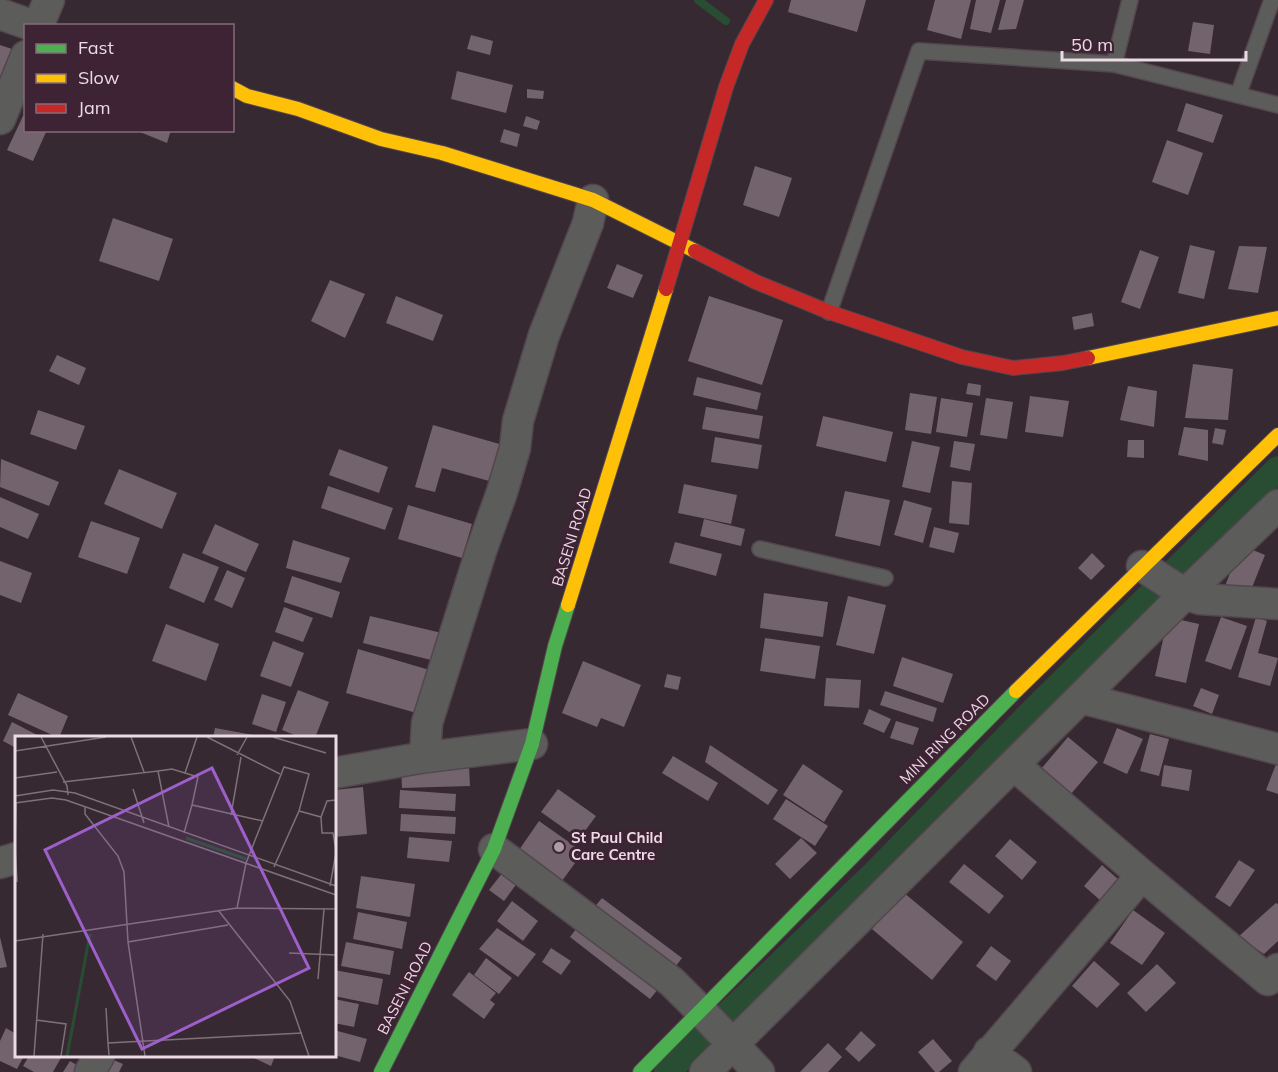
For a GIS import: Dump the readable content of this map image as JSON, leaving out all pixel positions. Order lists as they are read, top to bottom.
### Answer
{
  "streets": {
    "street": ["BASENI ROAD", "MINI RING ROAD"]
  },
  "places": ["St Paul Child Care Centre"],
  "legend": ["Fast", "Slow", "Jam"],
  "scale_bar": "50 m"
}
